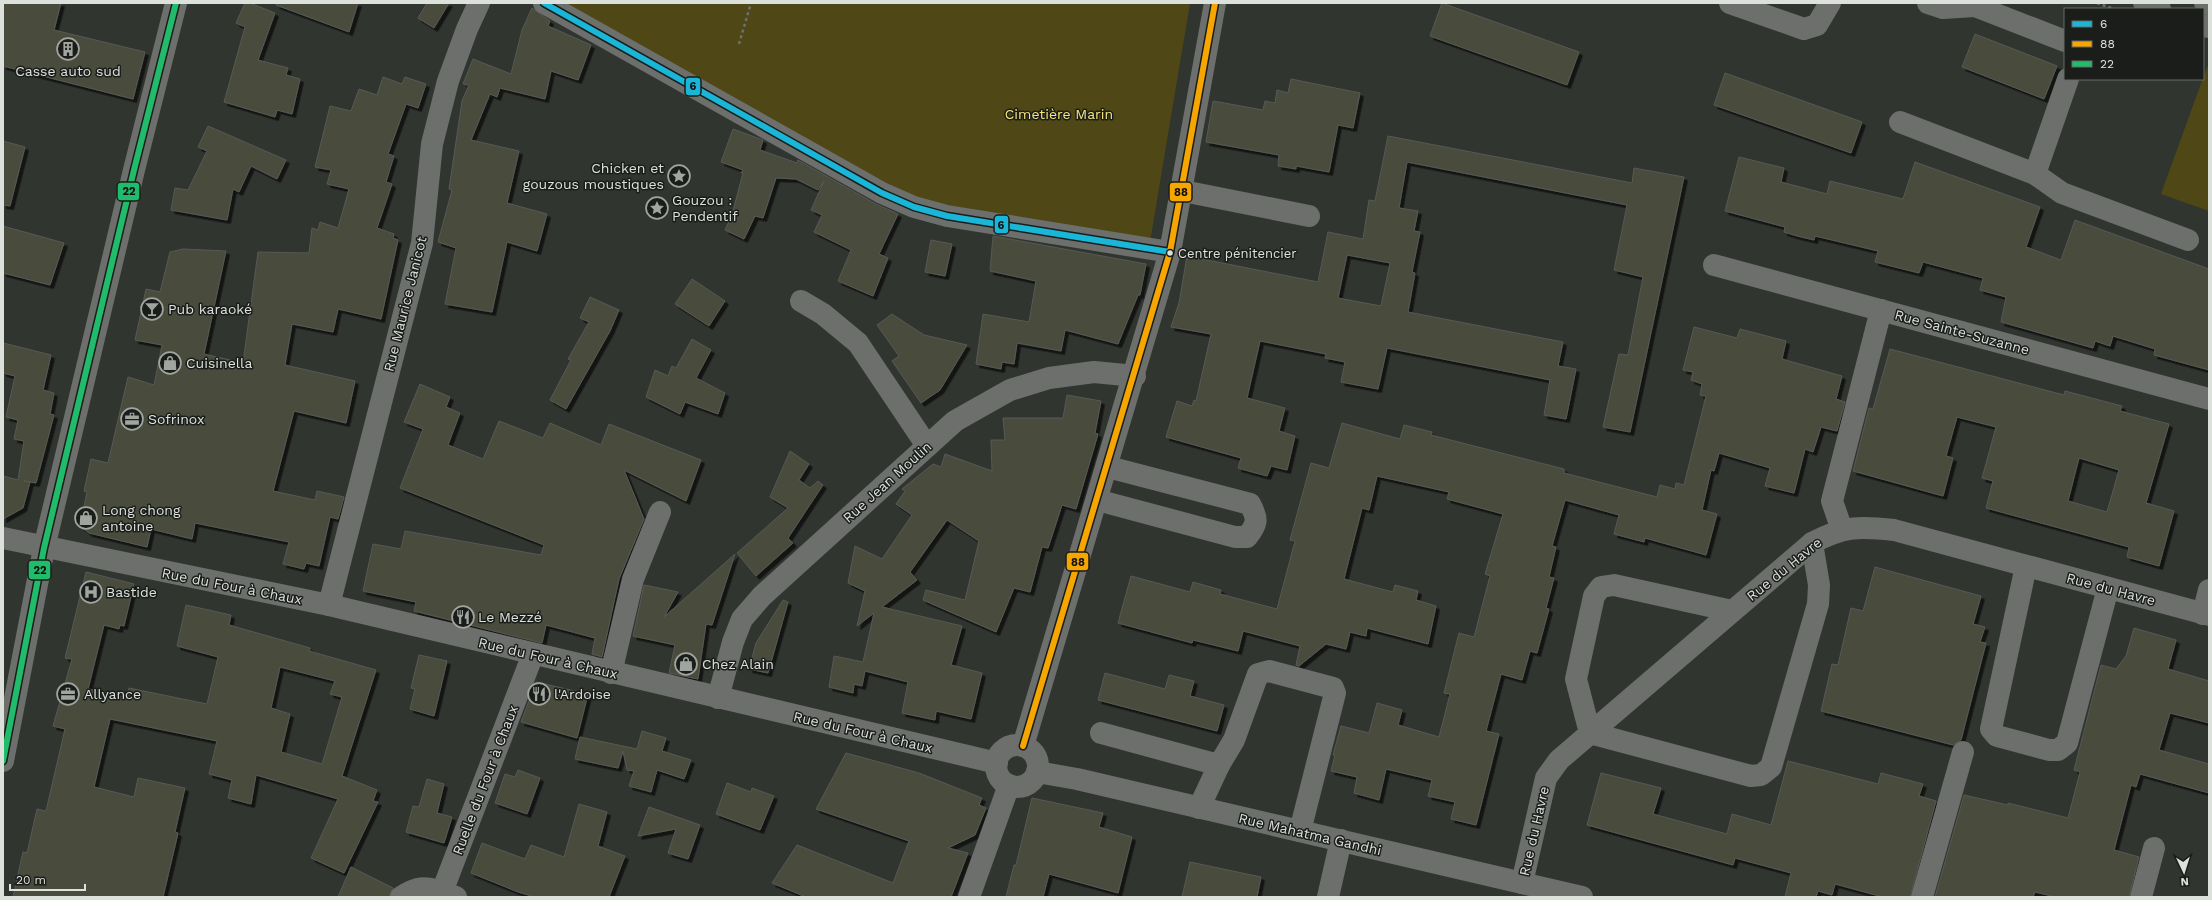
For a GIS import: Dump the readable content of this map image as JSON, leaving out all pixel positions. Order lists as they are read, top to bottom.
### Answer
{
  "streets": {
    "street": [
      "Rue Maurice Janicot",
      "Rue Sainte-Suzanne",
      "Rue Jean Moulin",
      "Rue du Havre",
      "Rue du Four à Chaux",
      "Ruelle du Four à Chaux",
      "Rue Mahatma Gandhi"
    ]
  },
  "crossings": [
    ["Rue Maurice Janicot", "Rue du Four à Chaux"],
    ["Rue Jean Moulin", "Rue du Four à Chaux"],
    ["Rue du Havre", "Rue Mahatma Gandhi"],
    ["Rue du Four à Chaux", "Ruelle du Four à Chaux"],
    ["Rue du Four à Chaux", "Rue Mahatma Gandhi"]
  ],
  "parks": ["Cimetière Marin"],
  "places": {
    "building": ["Casse auto sud"],
    "place": ["Chicken et gouzous moustiques", "Gouzou : Pendentif"],
    "other": ["Centre pénitencier"],
    "bar": ["Pub karaoké"],
    "shop": ["Cuisinella", "Long chong antoine", "Chez Alain"],
    "office": ["Sofrinox", "Allyance"],
    "hospital": ["Bastide"],
    "restaurant": ["Le Mezzé", "l'Ardoise"]
  },
  "lines": ["transit line 6", "transit line 88", "transit line 22"],
  "legend": ["6", "88", "22"],
  "scale_bar": "20 m",
  "north": "bottom"
}
